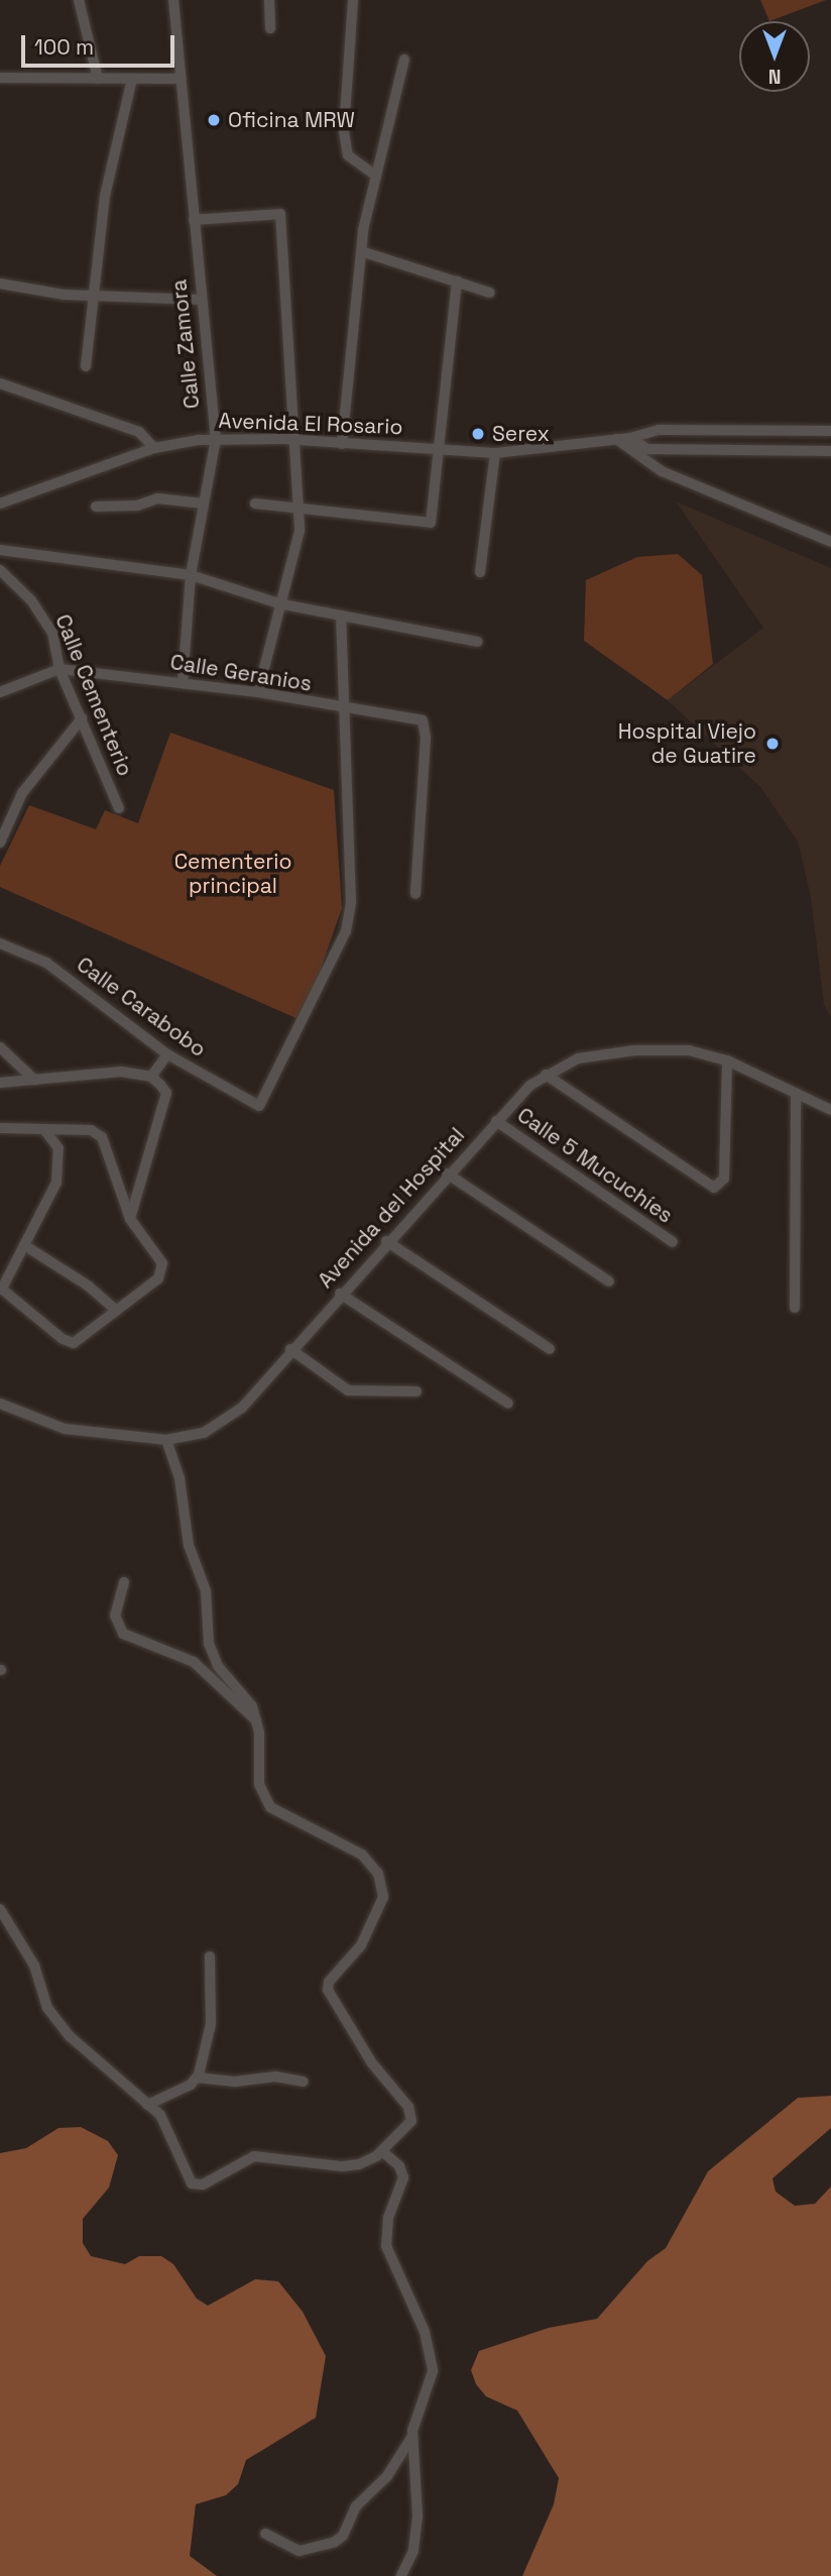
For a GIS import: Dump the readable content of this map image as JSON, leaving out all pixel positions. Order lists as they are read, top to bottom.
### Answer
{
  "streets": {
    "street": [
      "Calle Zamora",
      "Avenida El Rosario",
      "Calle Geranios",
      "Calle Cementerio",
      "Calle Carabobo",
      "Calle 5 Mucuchíes",
      "Avenida del Hospital"
    ]
  },
  "crossings": [
    ["Calle Zamora", "Avenida El Rosario"],
    ["Calle Zamora", "Calle Geranios"],
    ["Calle Geranios", "Calle Cementerio"],
    ["Calle Geranios", "Calle Carabobo"],
    ["Calle 5 Mucuchíes", "Avenida del Hospital"]
  ],
  "parks": ["Cementerio principal"],
  "places": ["Oficina MRW", "Serex", "Hospital Viejo de Guatire"],
  "scale_bar": "100 m",
  "north": "bottom"
}
